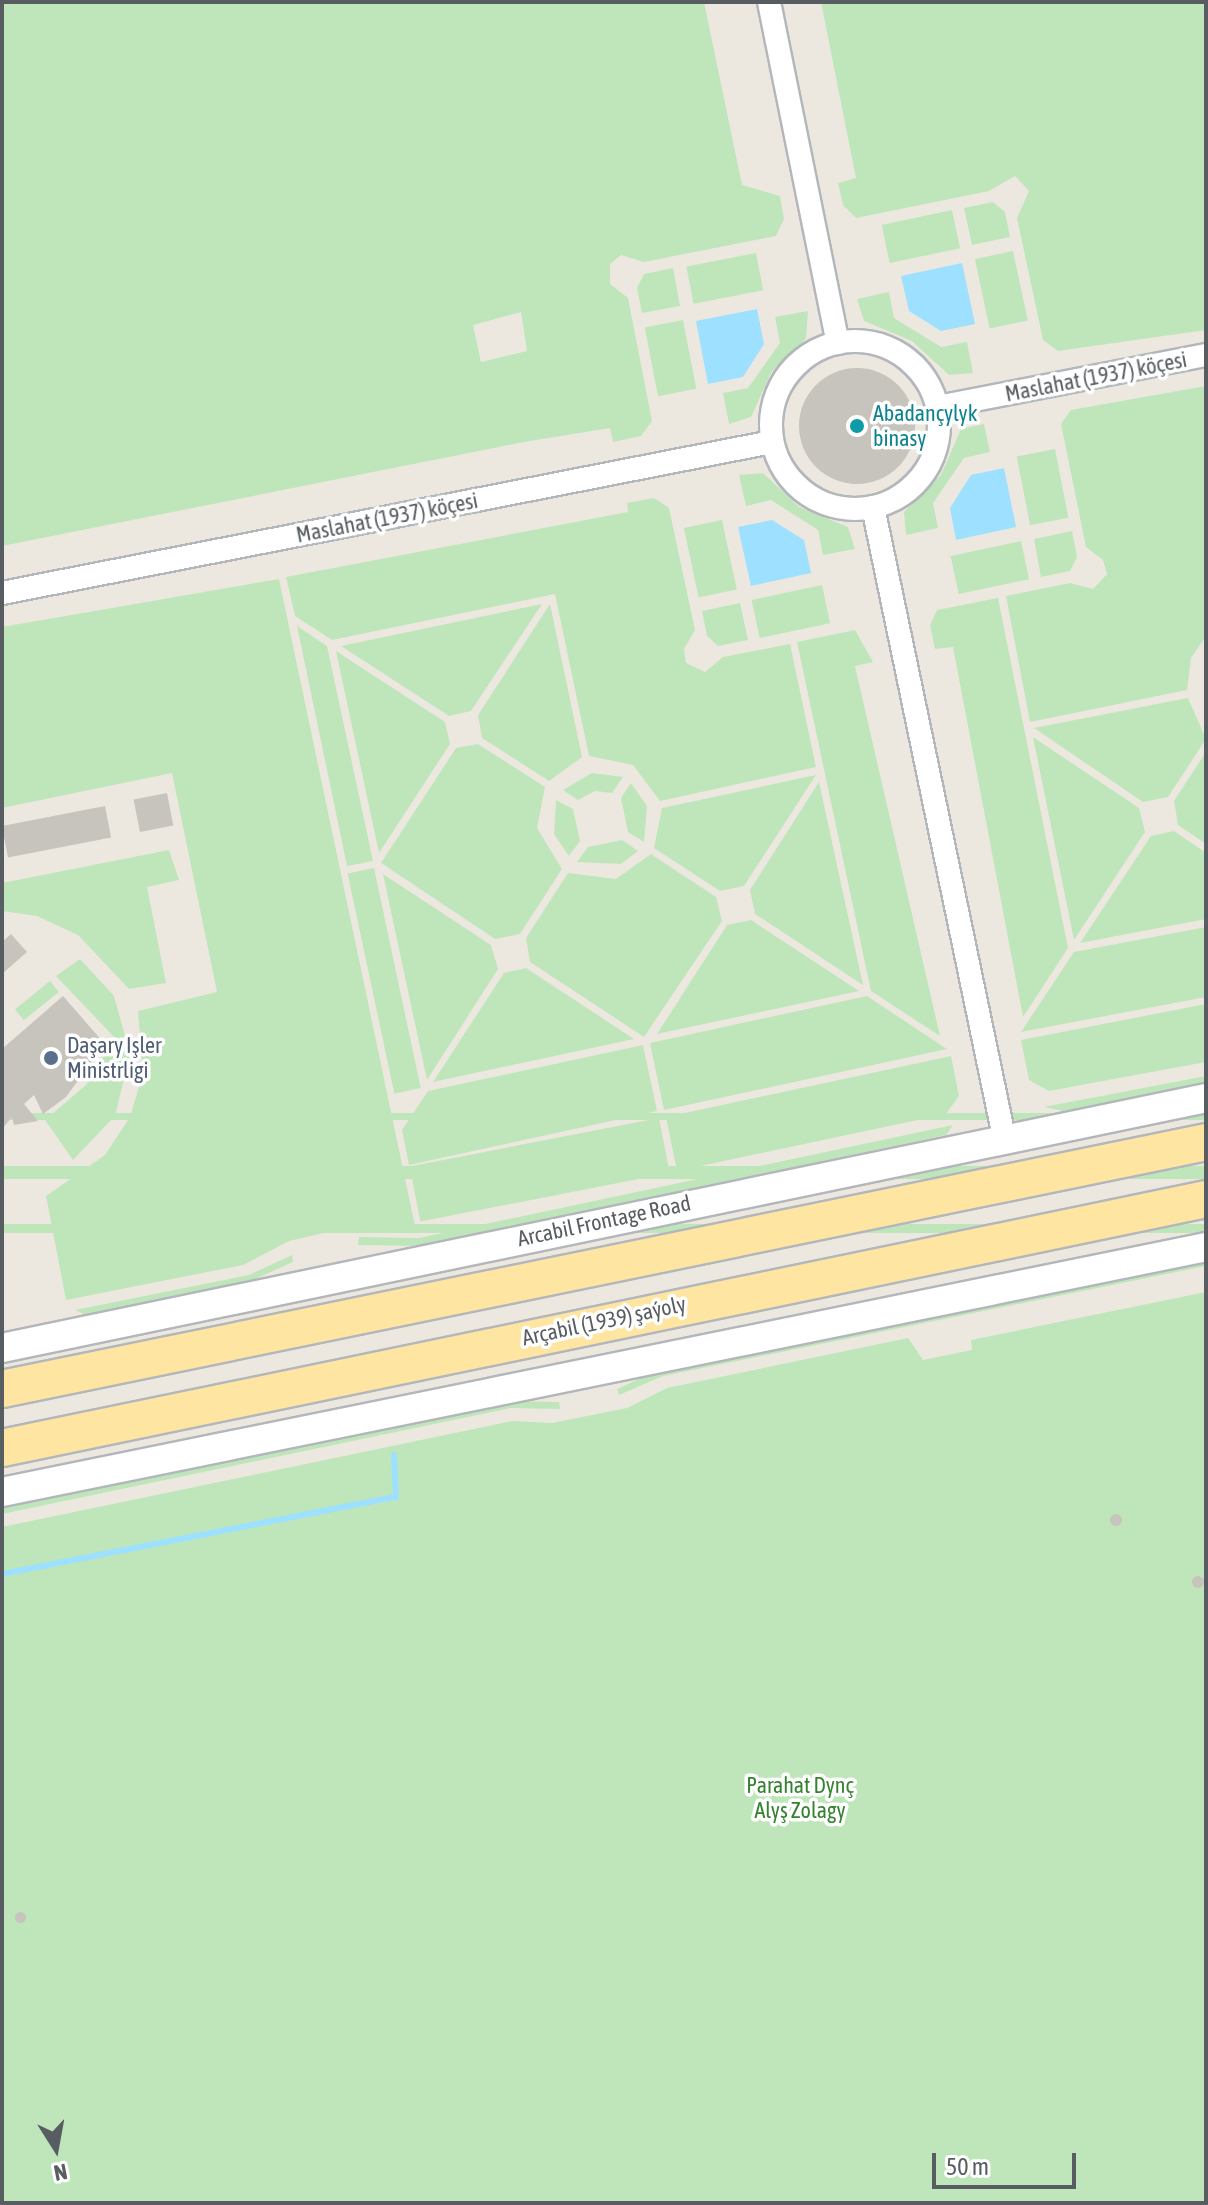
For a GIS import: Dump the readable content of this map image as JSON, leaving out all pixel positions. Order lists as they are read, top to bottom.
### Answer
{
  "streets": {
    "main road": ["Arçabil (1939) şaýoly"],
    "street": ["Maslahat (1937) köçesi", "Arcabil Frontage Road"]
  },
  "parks": ["Parahat Dynç Alyş Zolagy"],
  "places": ["Abadançylyk binasy", "Daşary Işler Ministrligi"],
  "scale_bar": "50 m",
  "north": "bottom"
}
